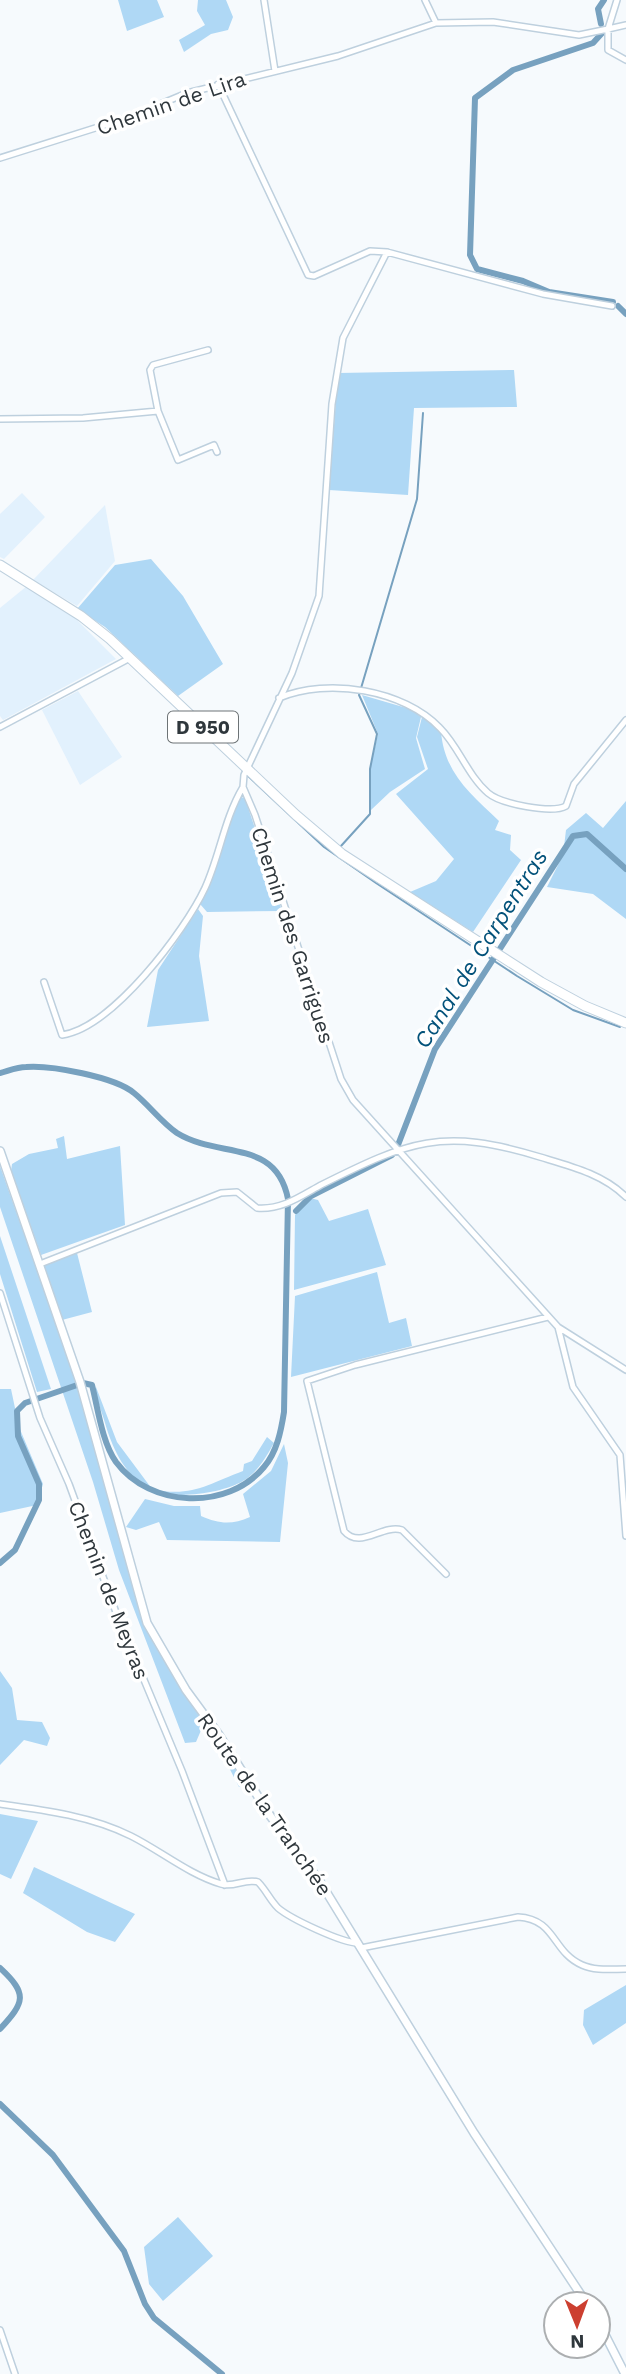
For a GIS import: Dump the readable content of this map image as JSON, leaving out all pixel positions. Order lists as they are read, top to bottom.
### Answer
{
  "streets": {
    "main road": ["D 950"],
    "street": [
      "Chemin de Lira",
      "Chemin des Garrigues",
      "Chemin de Meyras",
      "Route de la Tranchée"
    ]
  },
  "water": ["Canal de Carpentras"],
  "north": "bottom"
}
